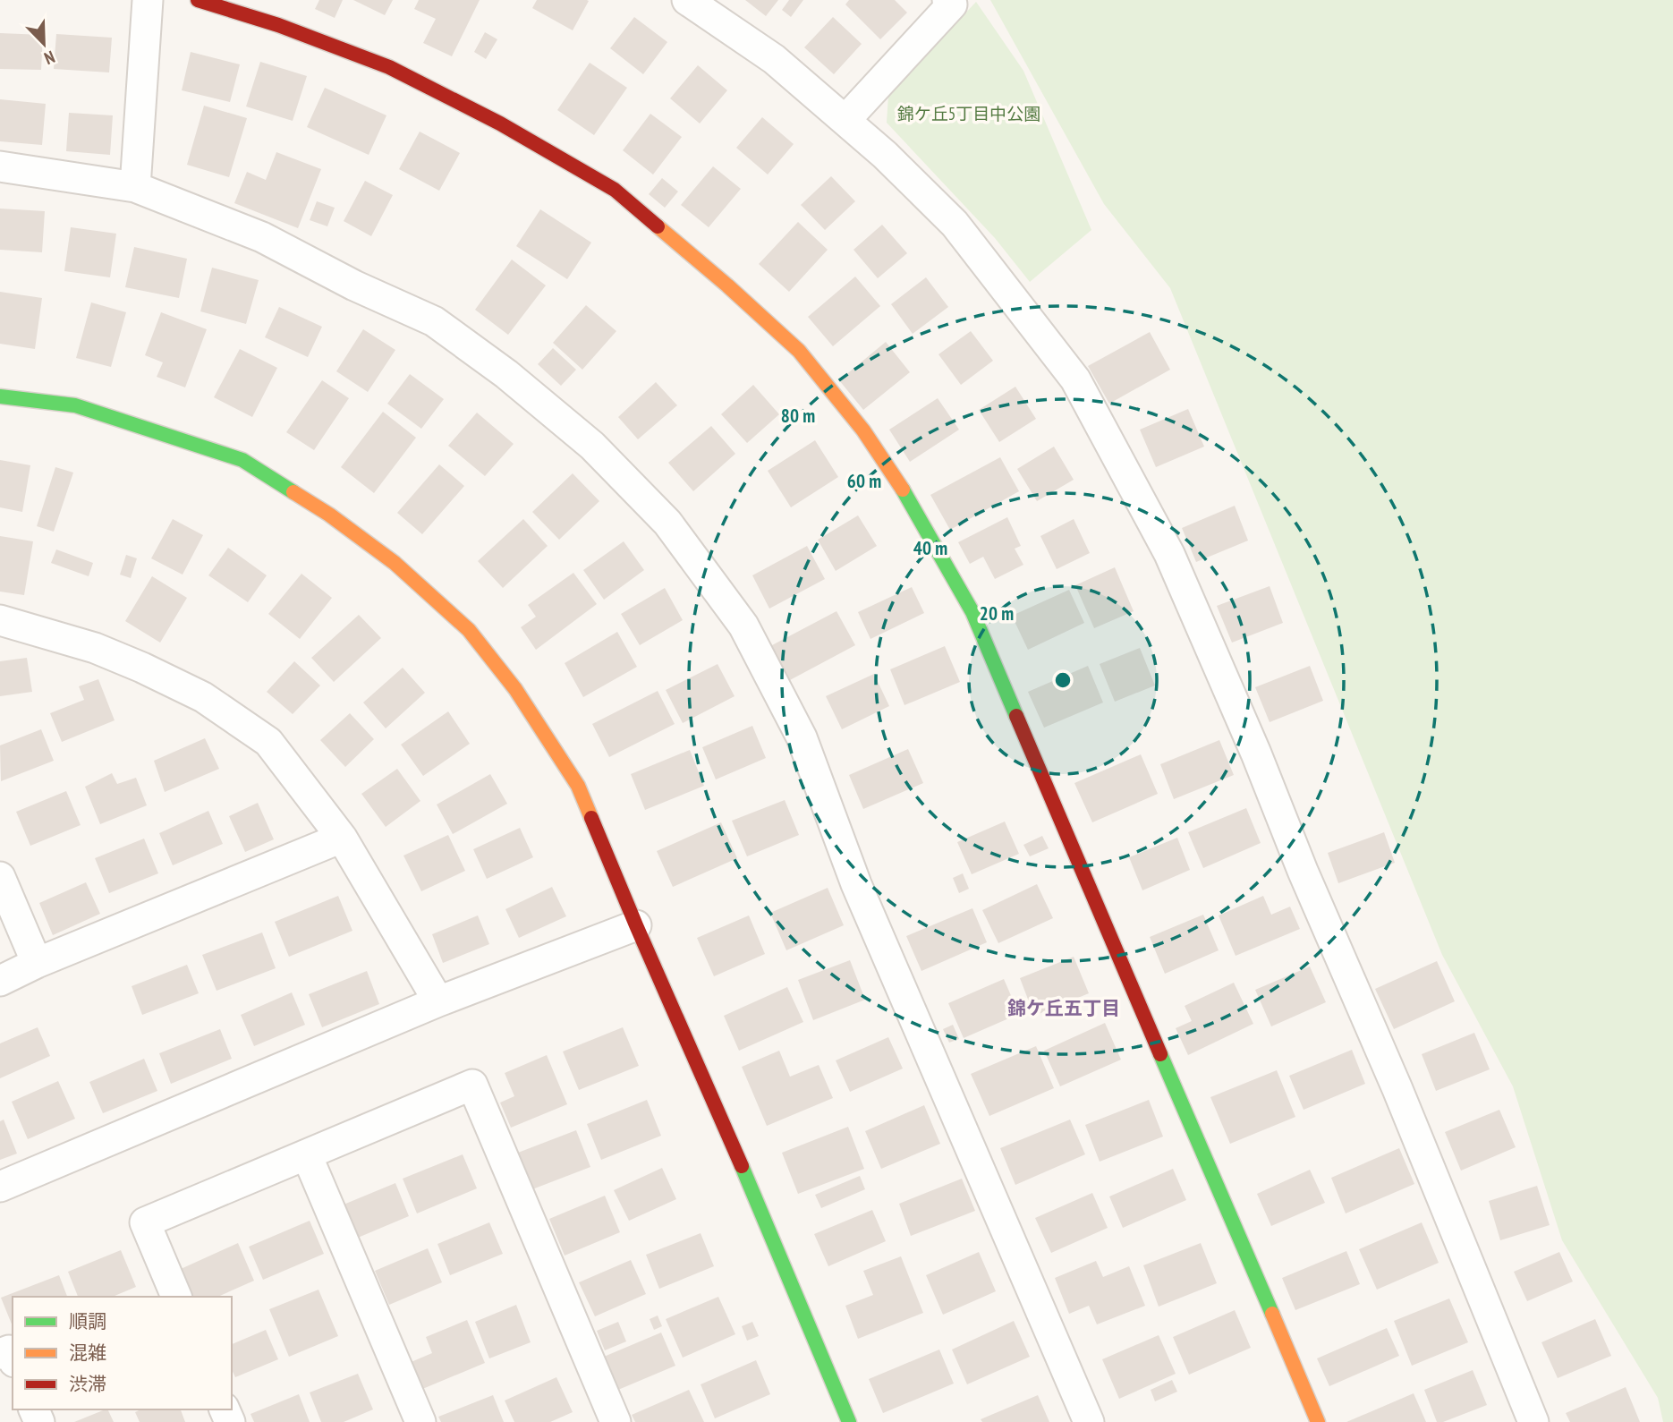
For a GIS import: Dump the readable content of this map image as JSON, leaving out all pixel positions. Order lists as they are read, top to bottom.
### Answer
{
  "districts": ["錦ケ丘五丁目"],
  "parks": ["錦ケ丘5丁目中公園"],
  "legend": ["順調", "混雑", "渋滞"],
  "north": "bottom right",
  "rings": [
    "80 m",
    "60 m",
    "40 m",
    "20 m"
  ]
}
